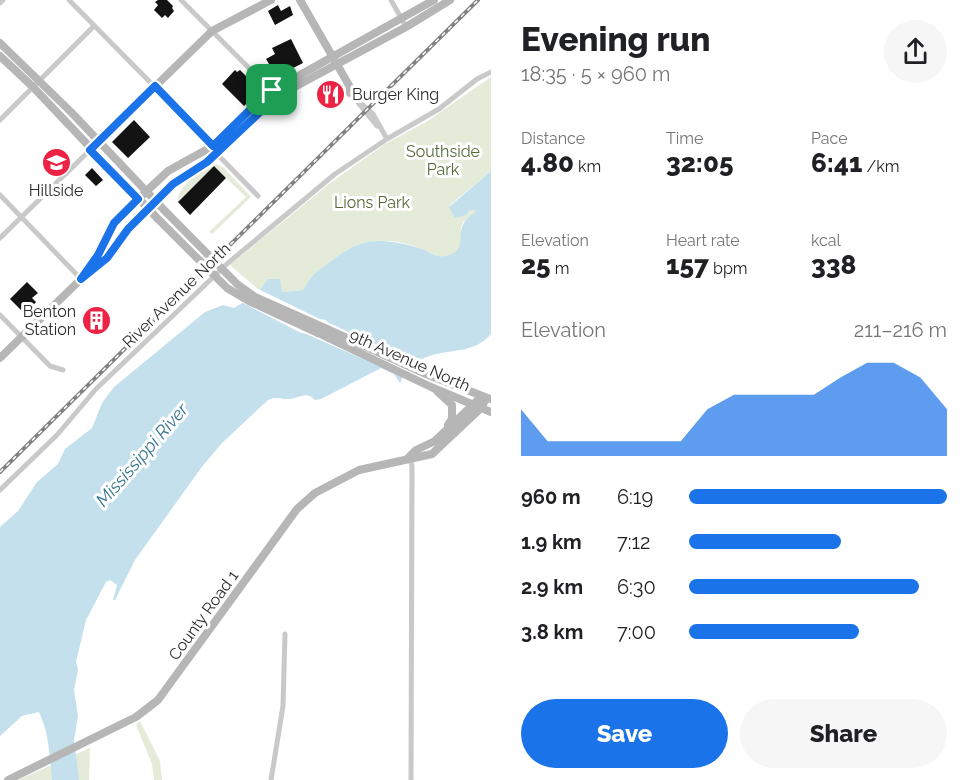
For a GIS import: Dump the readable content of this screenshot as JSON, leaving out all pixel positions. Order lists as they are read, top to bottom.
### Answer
{
  "streets": {
    "main road": ["9th Avenue North", "County Road 1"],
    "street": ["River Avenue North"]
  },
  "crossings": [
    ["9th Avenue North", "County Road 1"]
  ],
  "water": ["Mississippi River"],
  "parks": ["Southside Park", "Lions Park"],
  "places": {
    "restaurant": ["Burger King"],
    "school or university": ["Hillside"],
    "building": ["Benton Station"]
  },
  "page": {
    "heading": ["Evening run", "18:35 · 5 × 960 m"],
    "stats": [
      ["Distance", "4.80 km"],
      ["Time", "32:05"],
      ["Pace", "6:41 /km"],
      ["Elevation", "25 m"],
      ["Heart rate", "157 bpm"],
      ["kcal", "338"]
    ],
    "chart": ["Elevation", "211–216 m"],
    "list": [
      {
        "name": "960 m",
        "note": "6:19"
      },
      {
        "name": "1.9 km",
        "note": "7:12"
      },
      {
        "name": "2.9 km",
        "note": "6:30"
      },
      {
        "name": "3.8 km",
        "note": "7:00"
      }
    ],
    "buttons": ["Save", "Share"]
  }
}
